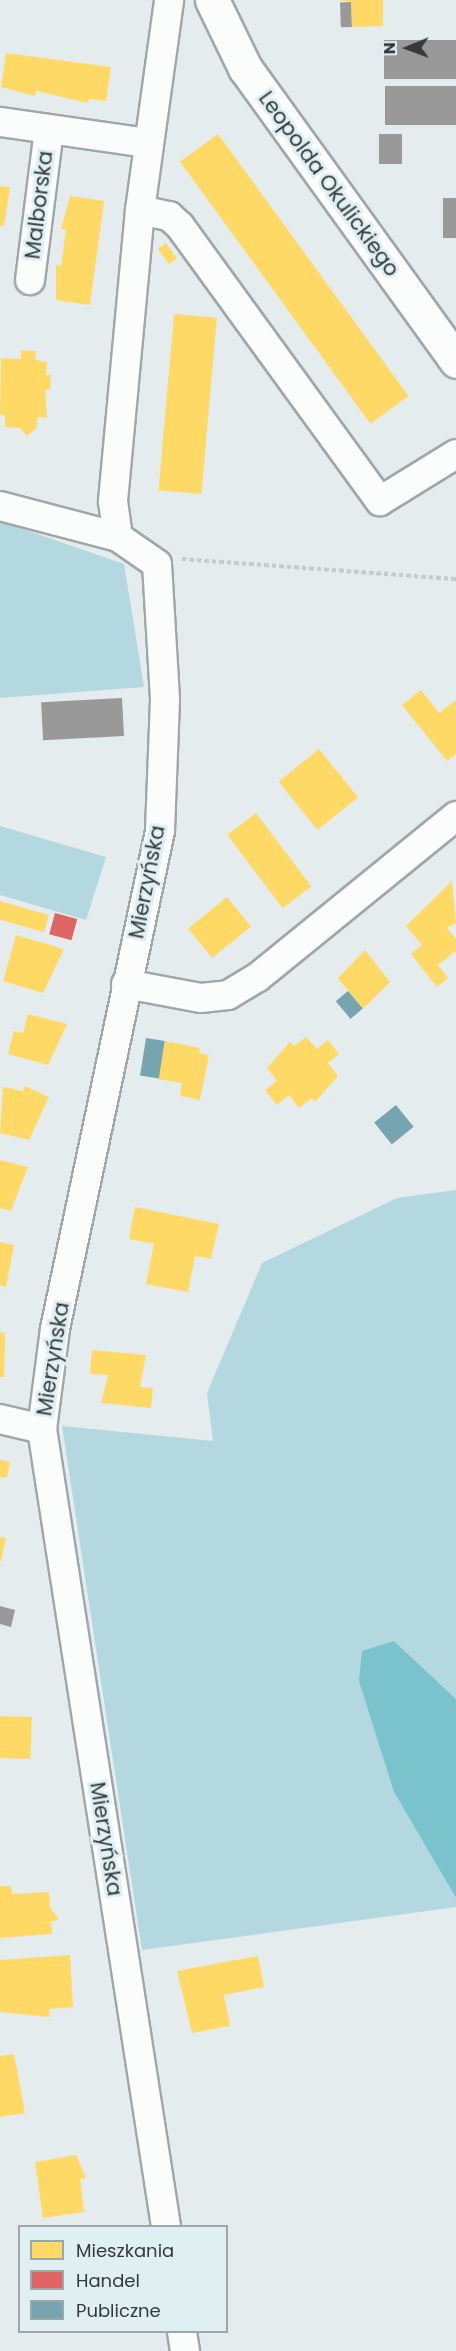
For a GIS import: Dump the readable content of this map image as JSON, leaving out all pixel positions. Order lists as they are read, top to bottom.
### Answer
{
  "streets": {
    "street": ["Leopolda Okulickiego", "Malborska", "Mierzyńska"]
  },
  "legend": ["Mieszkania", "Handel", "Publiczne"],
  "north": "left"
}
